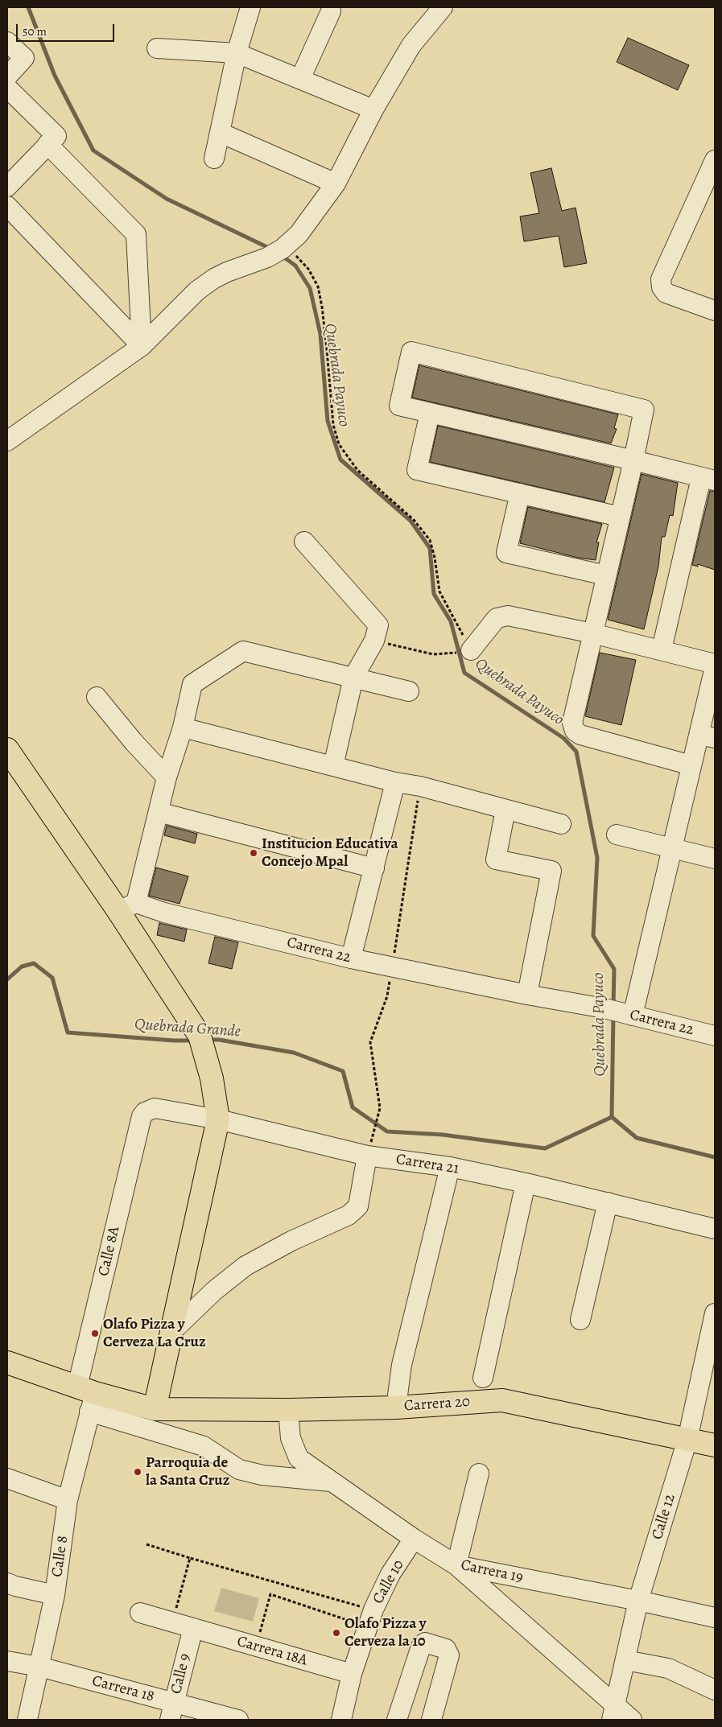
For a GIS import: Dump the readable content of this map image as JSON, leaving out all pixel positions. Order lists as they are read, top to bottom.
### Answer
{
  "streets": {
    "main road": ["Carrera 20"],
    "street": [
      "Carrera 22",
      "Carrera 21",
      "Calle 8A",
      "Calle 12",
      "Calle 8",
      "Carrera 19",
      "Calle 10",
      "Carrera 18A",
      "Calle 9",
      "Carrera 18"
    ]
  },
  "crossings": [
    ["Carrera 21", "Calle 8A"],
    ["Calle 8A", "Carrera 20"],
    ["Calle 8A", "Calle 8"],
    ["Carrera 20", "Calle 12"],
    ["Carrera 20", "Calle 8"],
    ["Carrera 20", "Carrera 19"],
    ["Calle 12", "Carrera 19"],
    ["Calle 8", "Carrera 18"],
    ["Carrera 19", "Calle 10"],
    ["Calle 10", "Carrera 18A"],
    ["Carrera 18A", "Calle 9"],
    ["Calle 9", "Carrera 18"]
  ],
  "water": ["Quebrada Payuco", "Quebrada Grande"],
  "places": [
    "Institucion Educativa Concejo Mpal",
    "Olafo Pizza y Cerveza La Cruz",
    "Parroquia de la Santa Cruz",
    "Olafo Pizza y Cerveza la 10"
  ],
  "scale_bar": "50 m"
}
